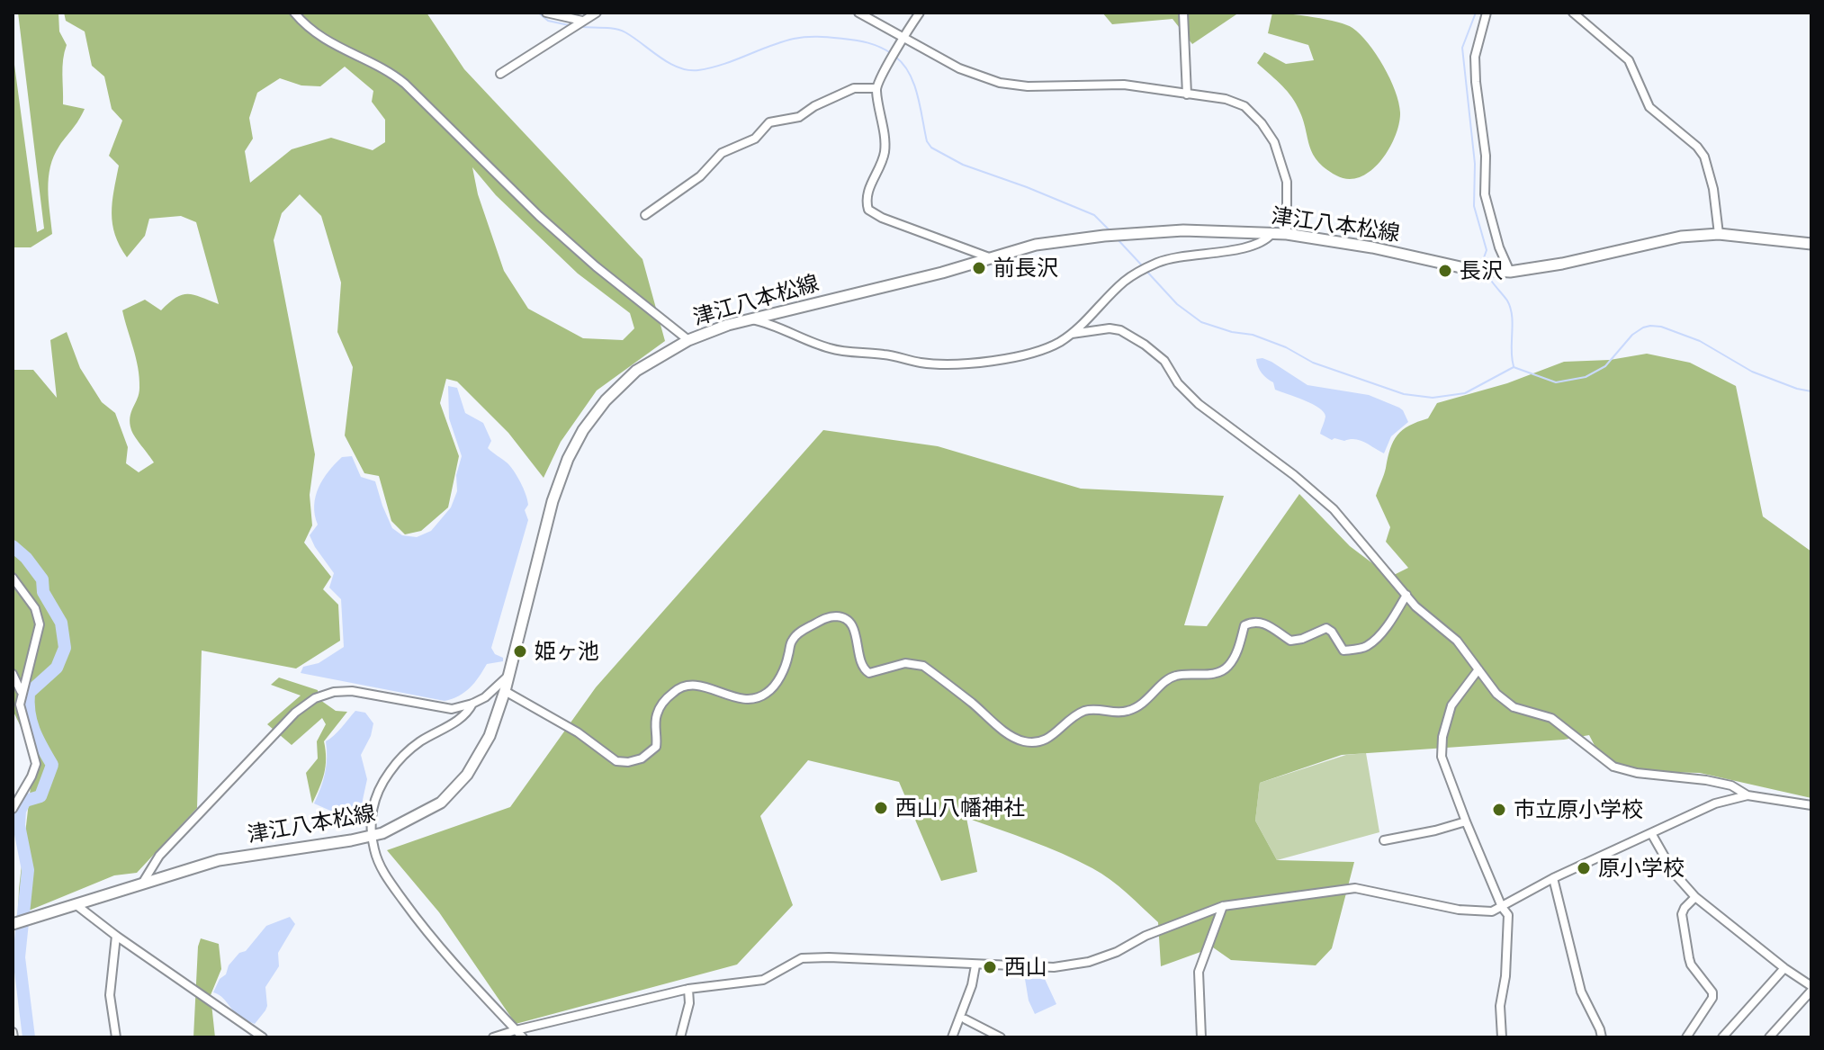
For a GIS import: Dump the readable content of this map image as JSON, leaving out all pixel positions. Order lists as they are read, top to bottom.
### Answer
{
  "streets": {
    "main road": ["津江八本松線"]
  },
  "places": [
    "前長沢",
    "長沢",
    "姫ヶ池",
    "西山八幡神社",
    "市立原小学校",
    "原小学校",
    "西山"
  ]
}
